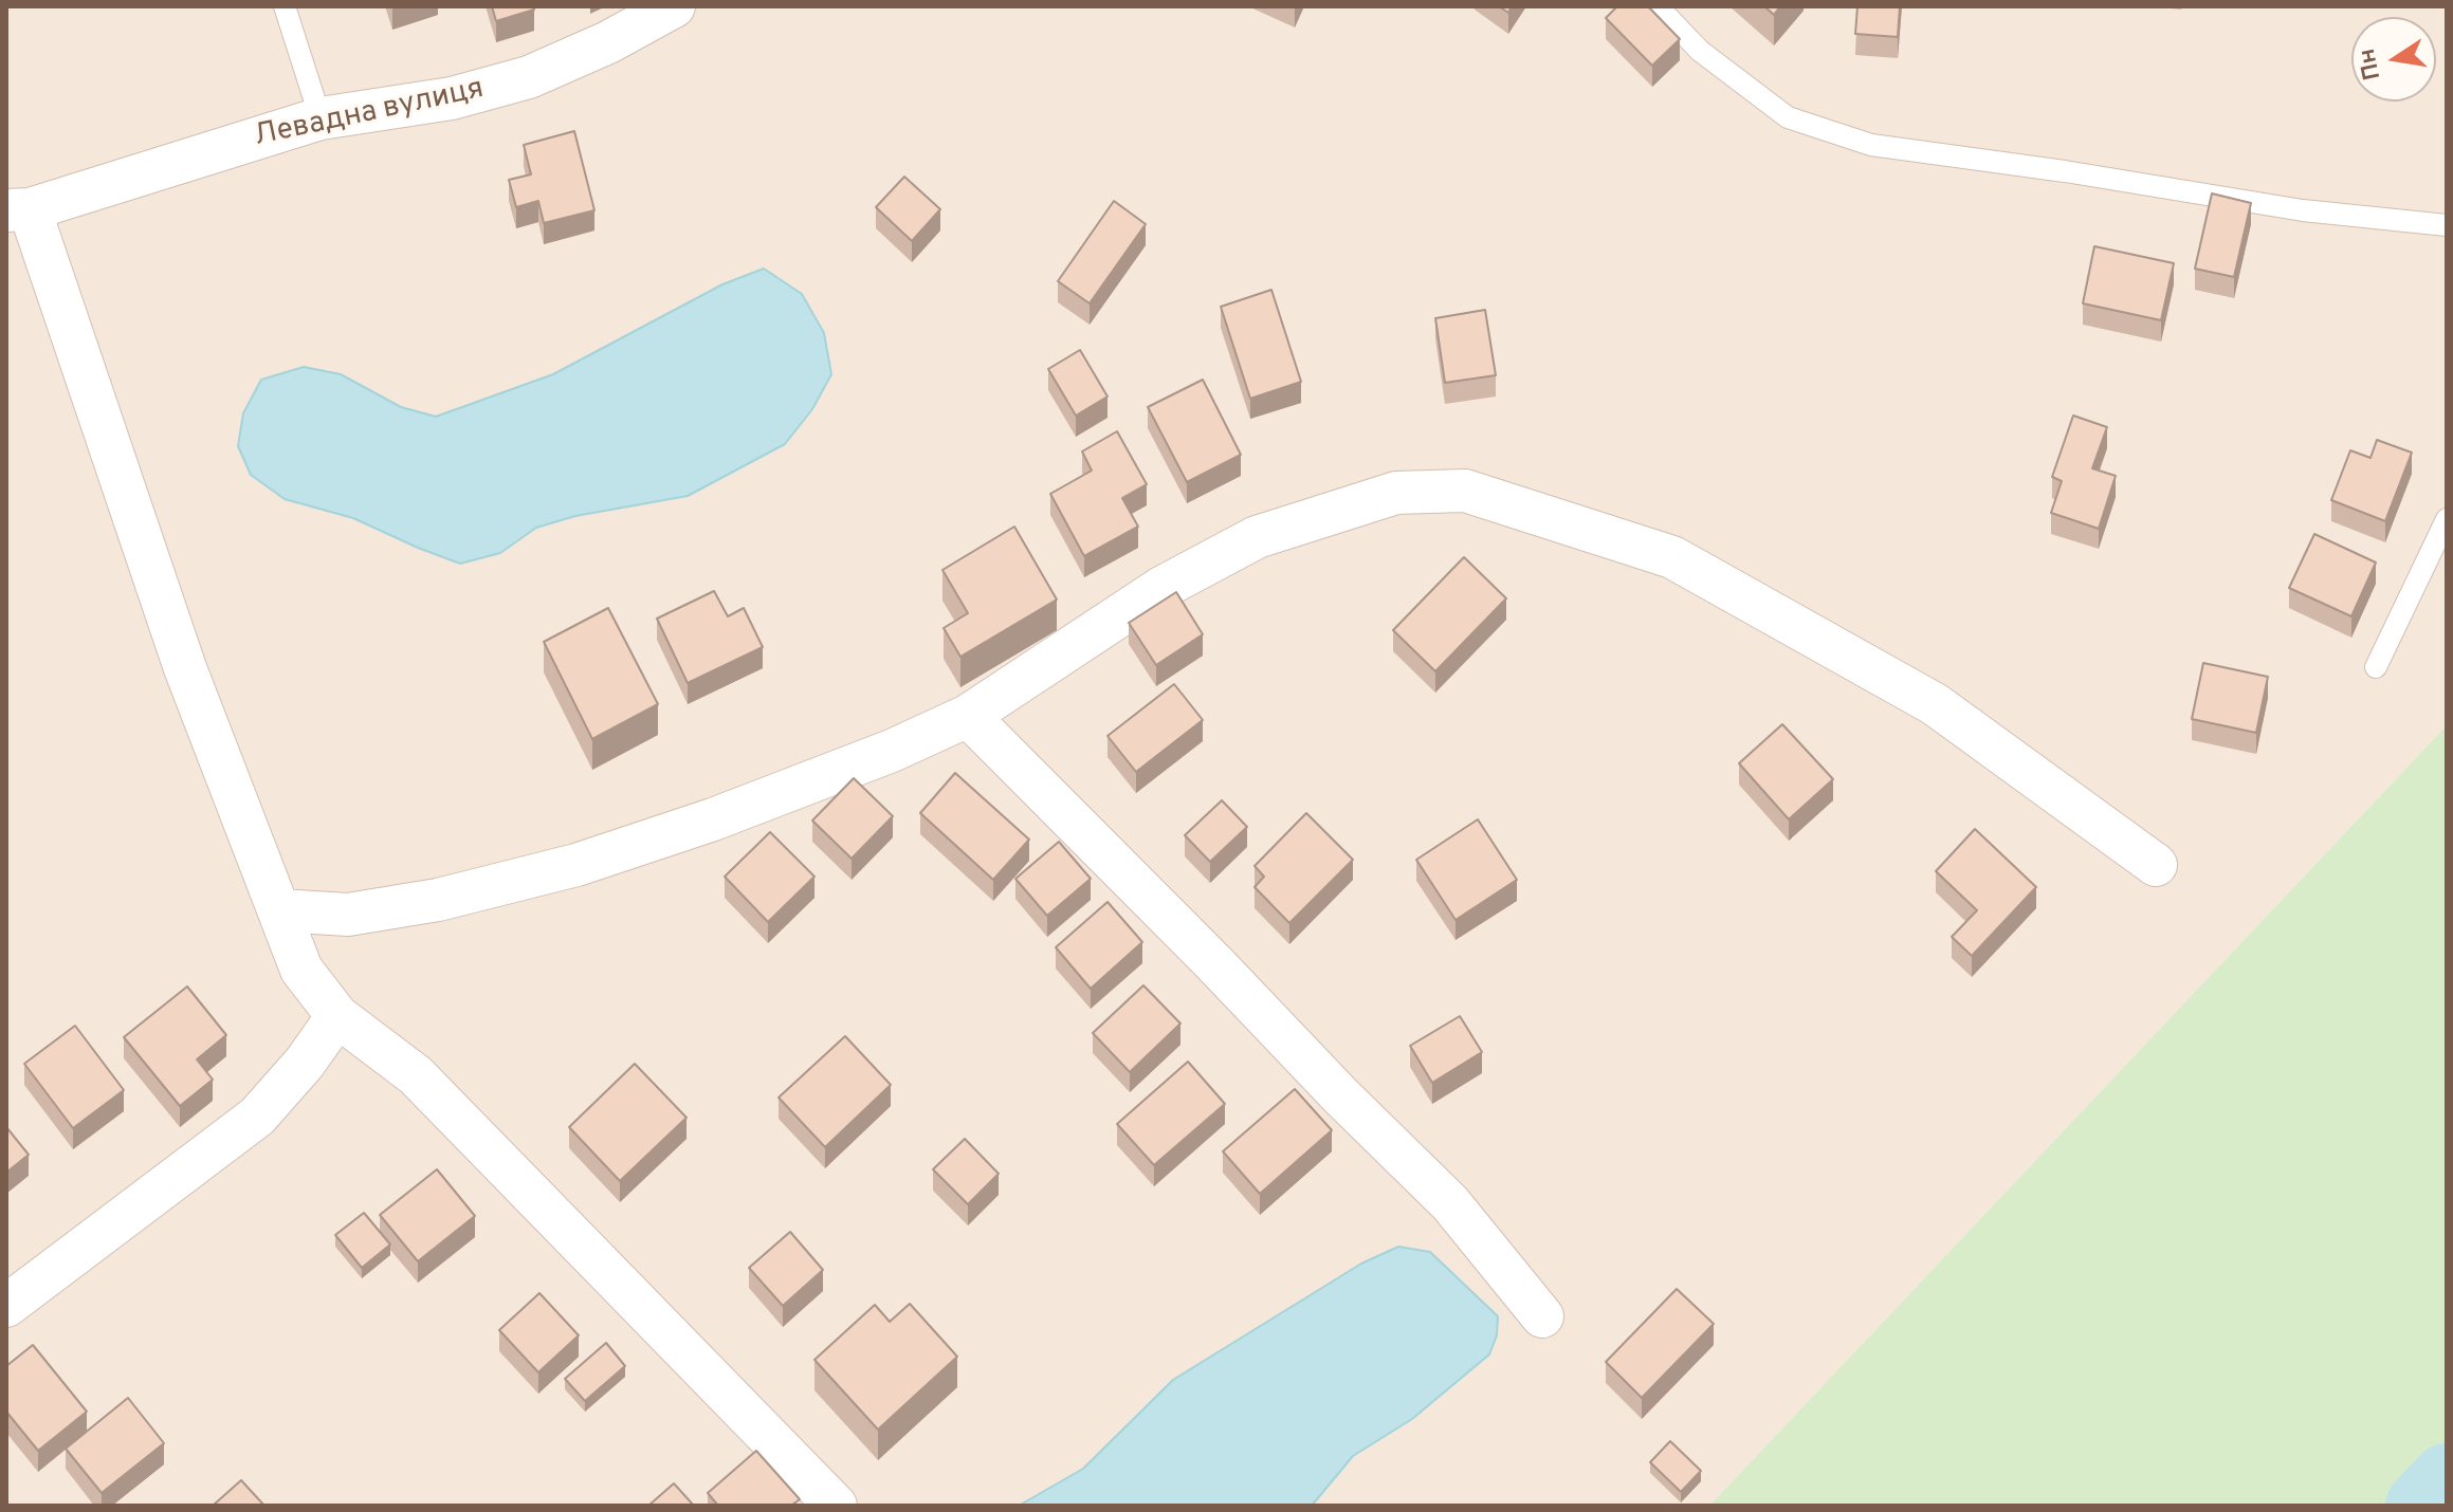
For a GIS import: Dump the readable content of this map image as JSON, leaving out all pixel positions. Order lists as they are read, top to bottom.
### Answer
{
  "streets": {
    "street": ["Левадна вулиця"]
  },
  "north": "left"
}
